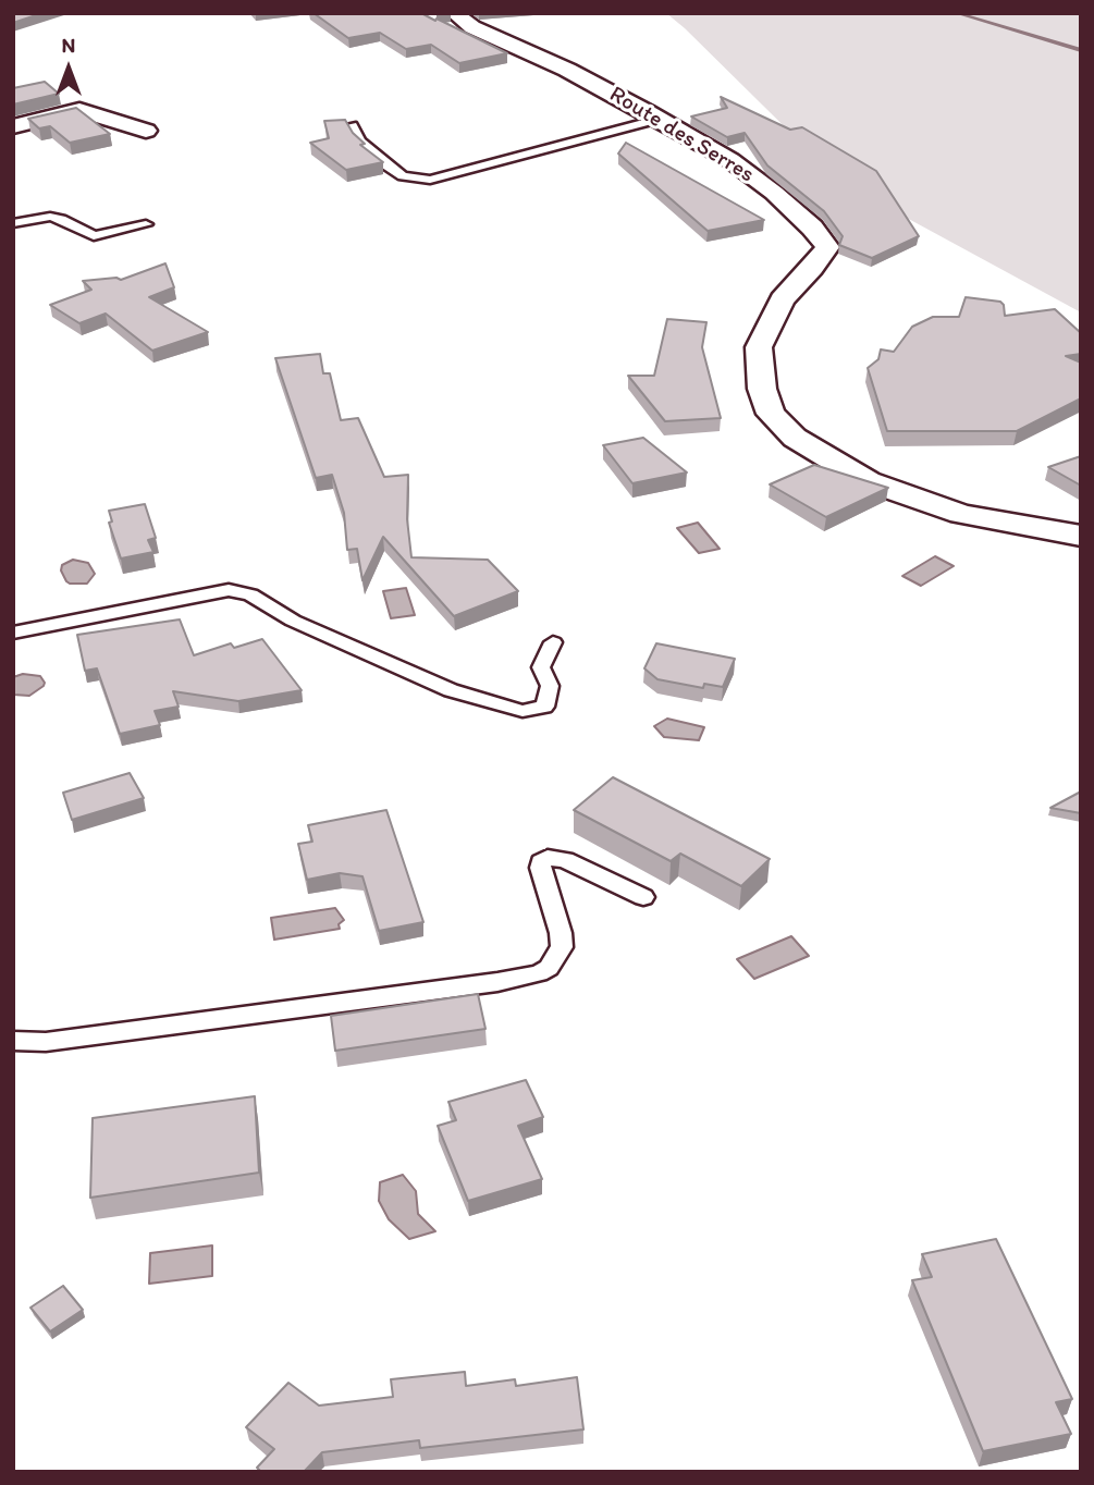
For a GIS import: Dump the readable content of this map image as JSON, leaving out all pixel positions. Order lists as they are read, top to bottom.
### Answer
{
  "streets": {
    "street": ["Route des Serres"]
  },
  "north": "top"
}
